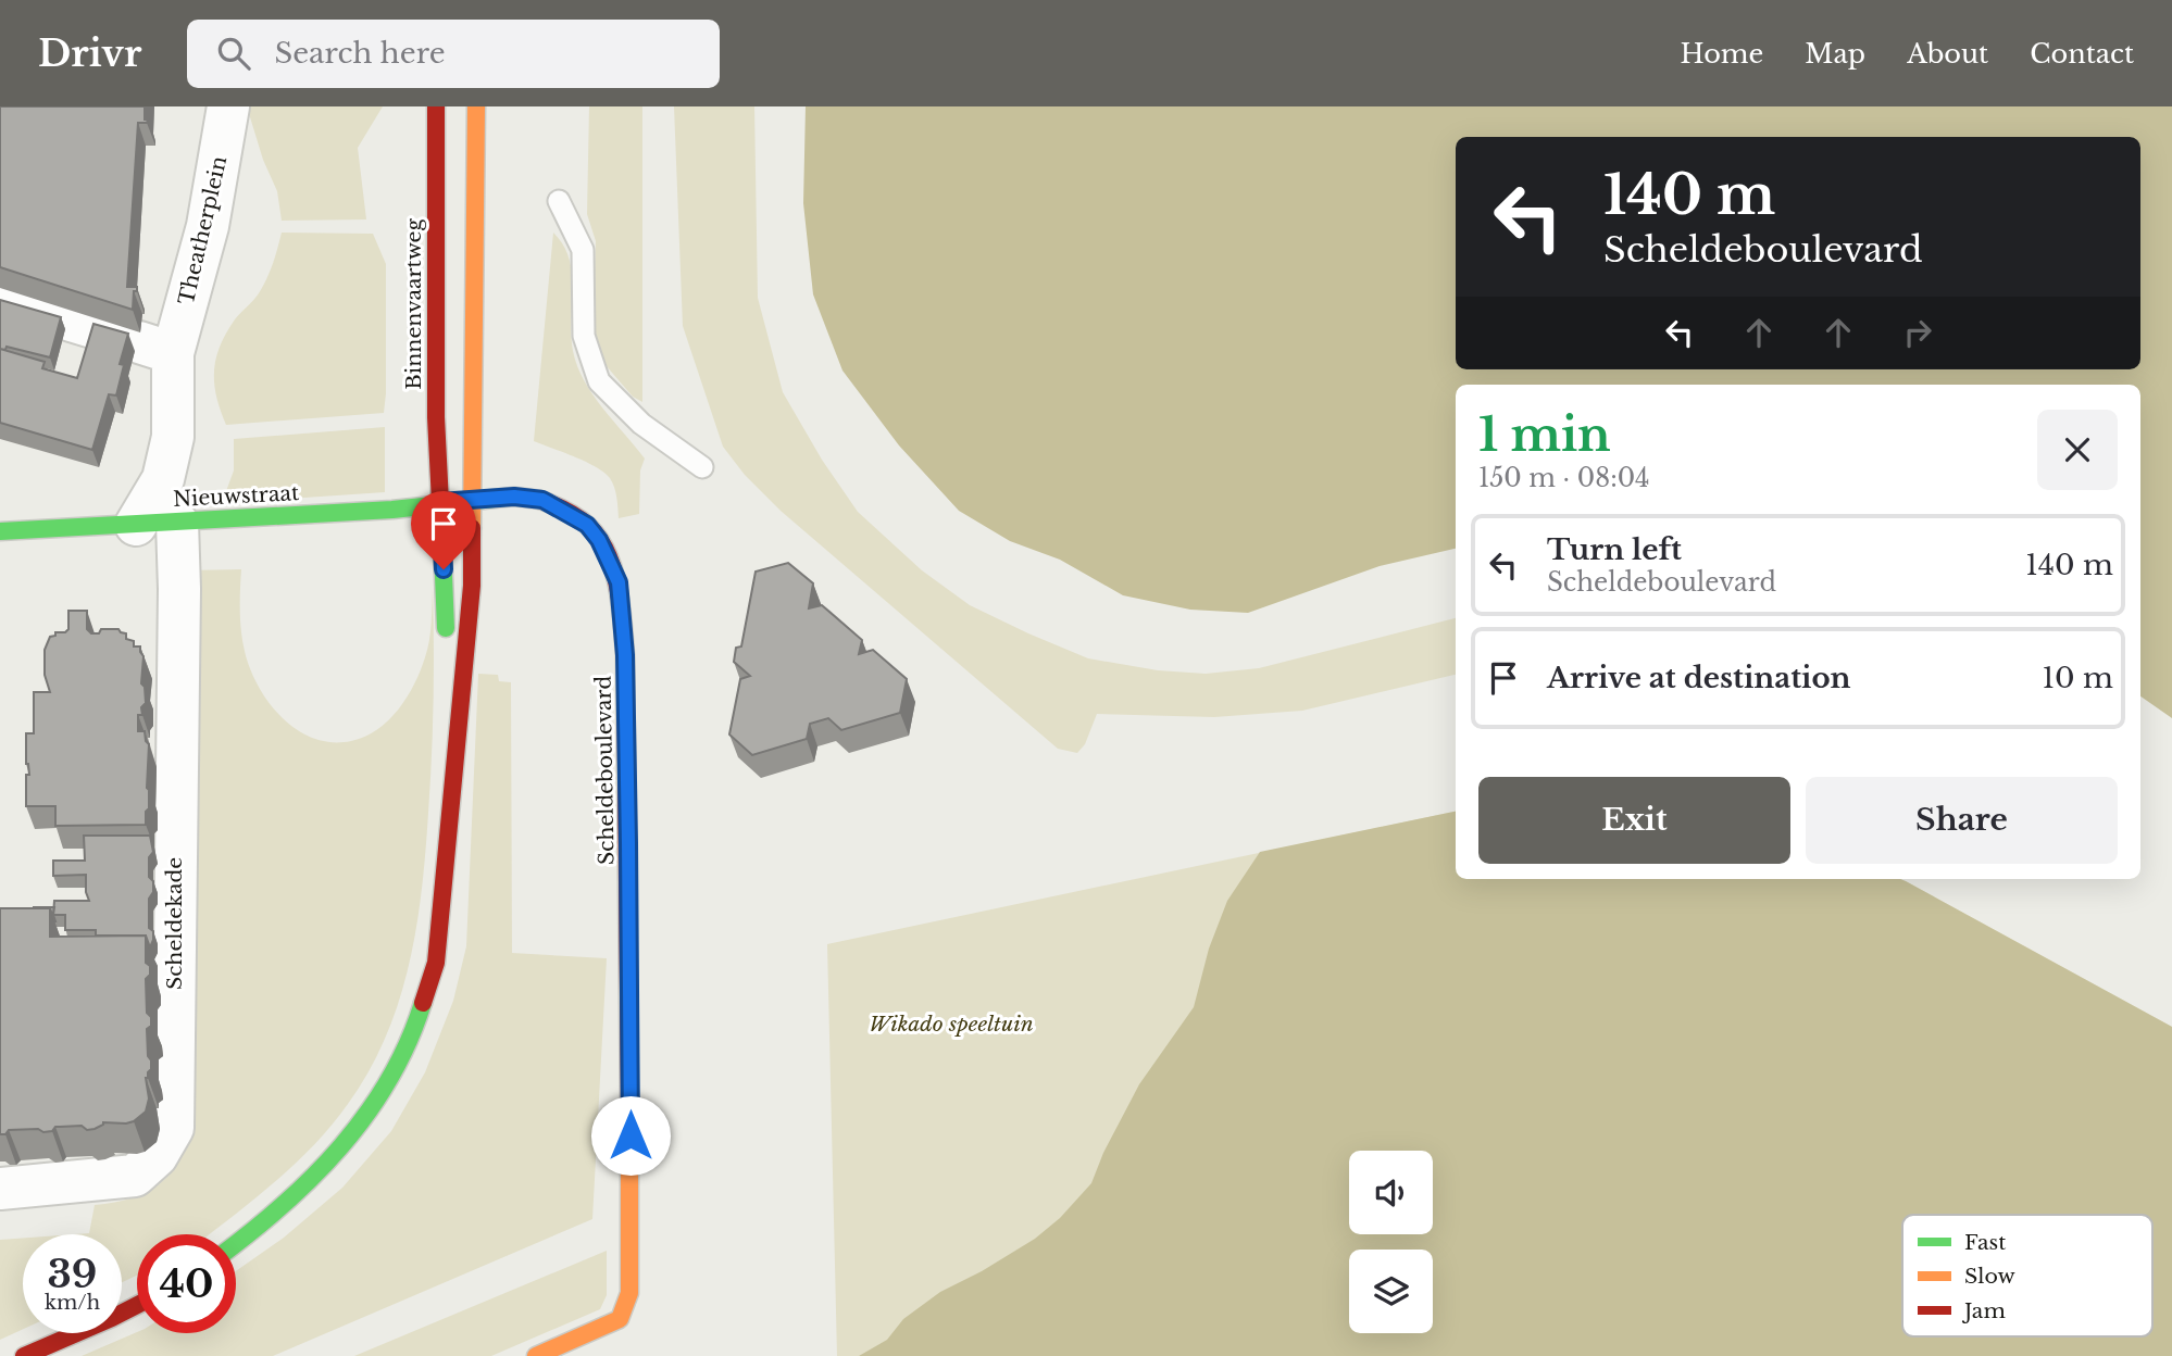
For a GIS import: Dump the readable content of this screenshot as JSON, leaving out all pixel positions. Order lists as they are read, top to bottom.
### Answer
{
  "streets": {
    "main road": ["Binnenvaartweg", "Nieuwstraat", "Scheldeboulevard"],
    "street": ["Theatherplein", "Scheldekade"]
  },
  "crossings": [
    ["Theatherplein", "Nieuwstraat"],
    ["Binnenvaartweg", "Nieuwstraat"],
    ["Nieuwstraat", "Scheldeboulevard"],
    ["Nieuwstraat", "Scheldekade"]
  ],
  "parks": ["Wikado speeltuin"],
  "legend": ["Fast", "Slow", "Jam"],
  "page": {
    "header": "Drivr",
    "search": "Search here",
    "nav": [
      "Home",
      "Map",
      "About",
      "Contact"
    ],
    "turn": ["140 m", "Scheldeboulevard"],
    "heading": ["1 min", "150 m · 08:04"],
    "list": [
      {
        "name": "Turn left",
        "note": "Scheldeboulevard",
        "value": "140 m"
      },
      {
        "name": "Arrive at destination",
        "value": "10 m"
      }
    ],
    "buttons": ["Exit", "Share"],
    "speed": "39 km/h",
    "limit": "40"
  }
}
